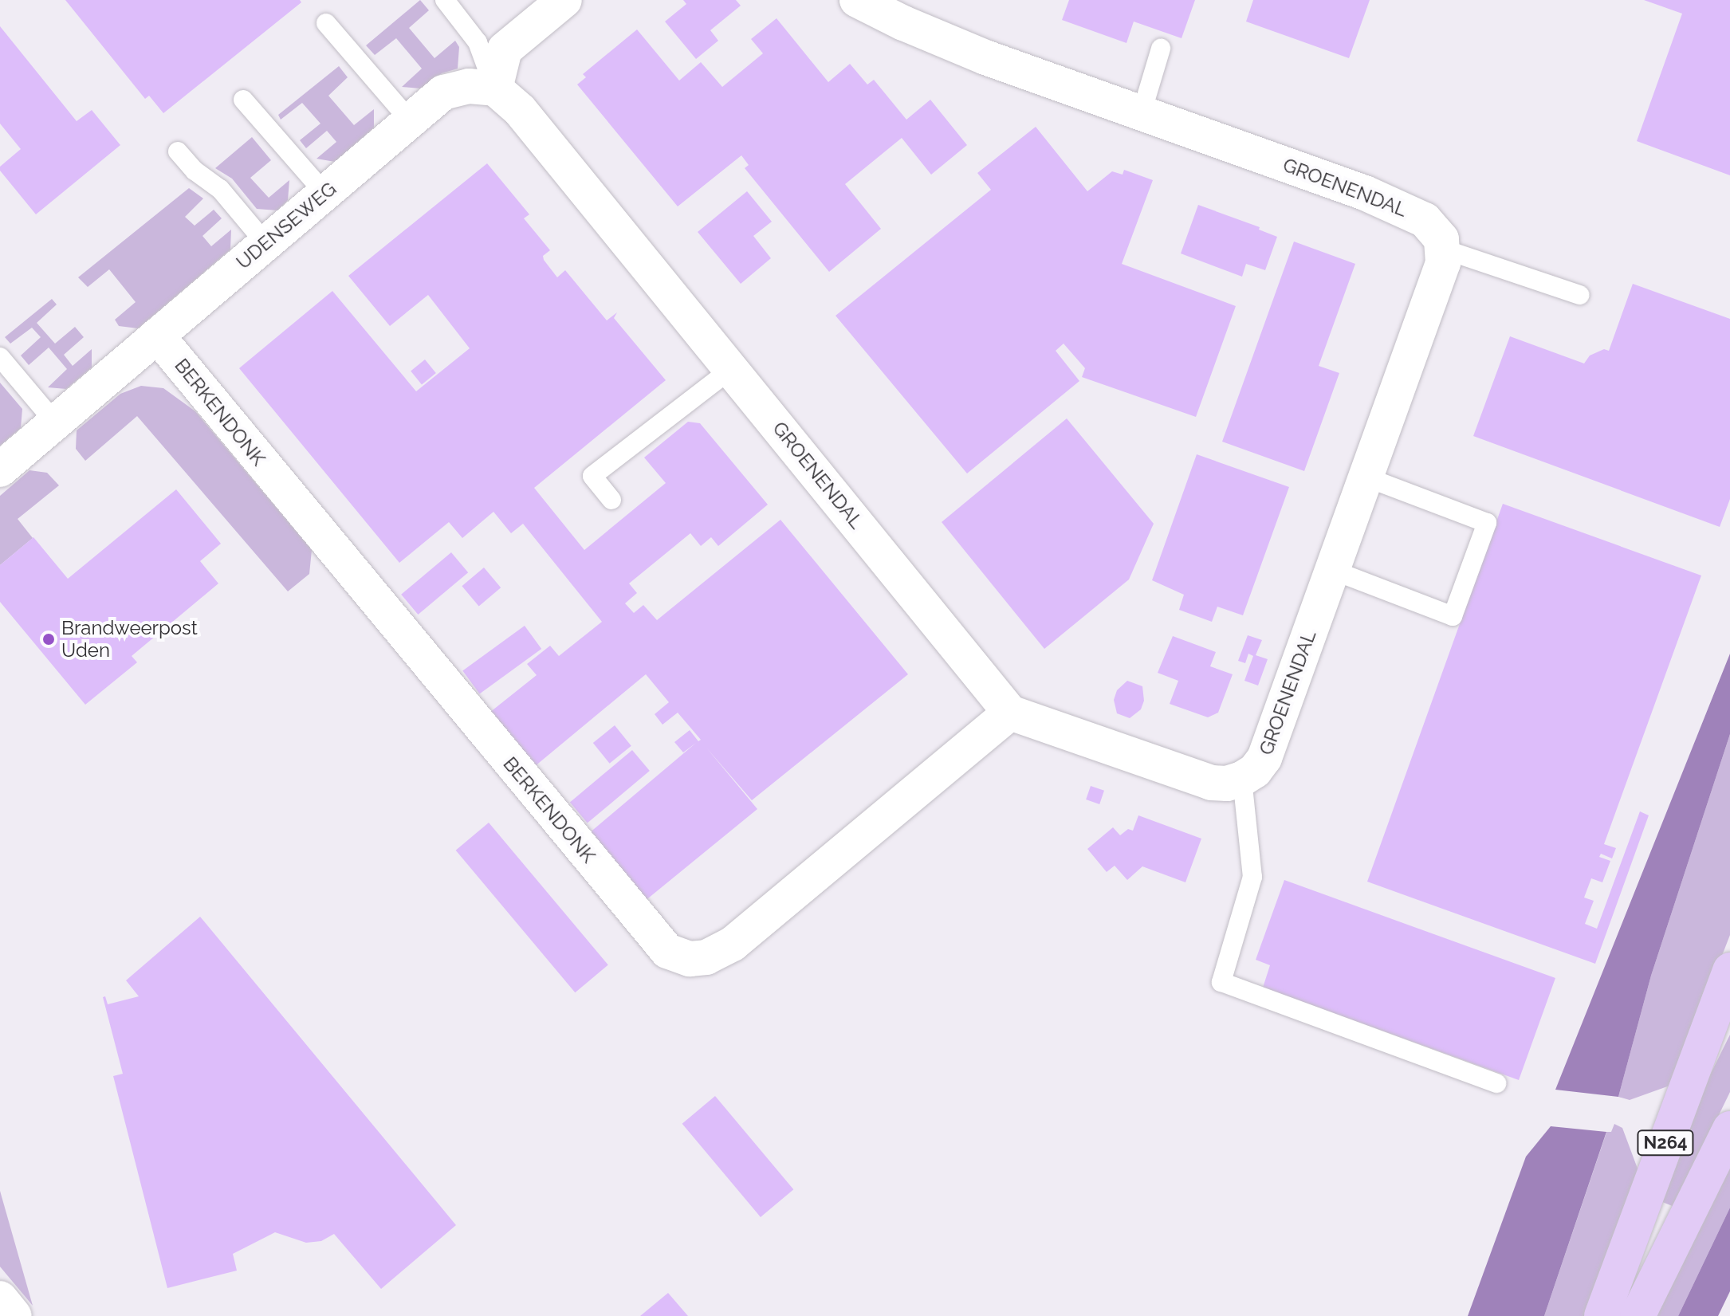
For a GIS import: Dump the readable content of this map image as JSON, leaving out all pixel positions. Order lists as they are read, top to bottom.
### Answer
{
  "streets": {
    "main road": ["N264"],
    "street": ["GROENENDAL", "UDENSEWEG", "BERKENDONK"]
  },
  "crossings": [
    ["GROENENDAL", "UDENSEWEG"],
    ["GROENENDAL", "BERKENDONK"],
    ["UDENSEWEG", "BERKENDONK"]
  ],
  "places": ["Brandweerpost Uden"]
}
